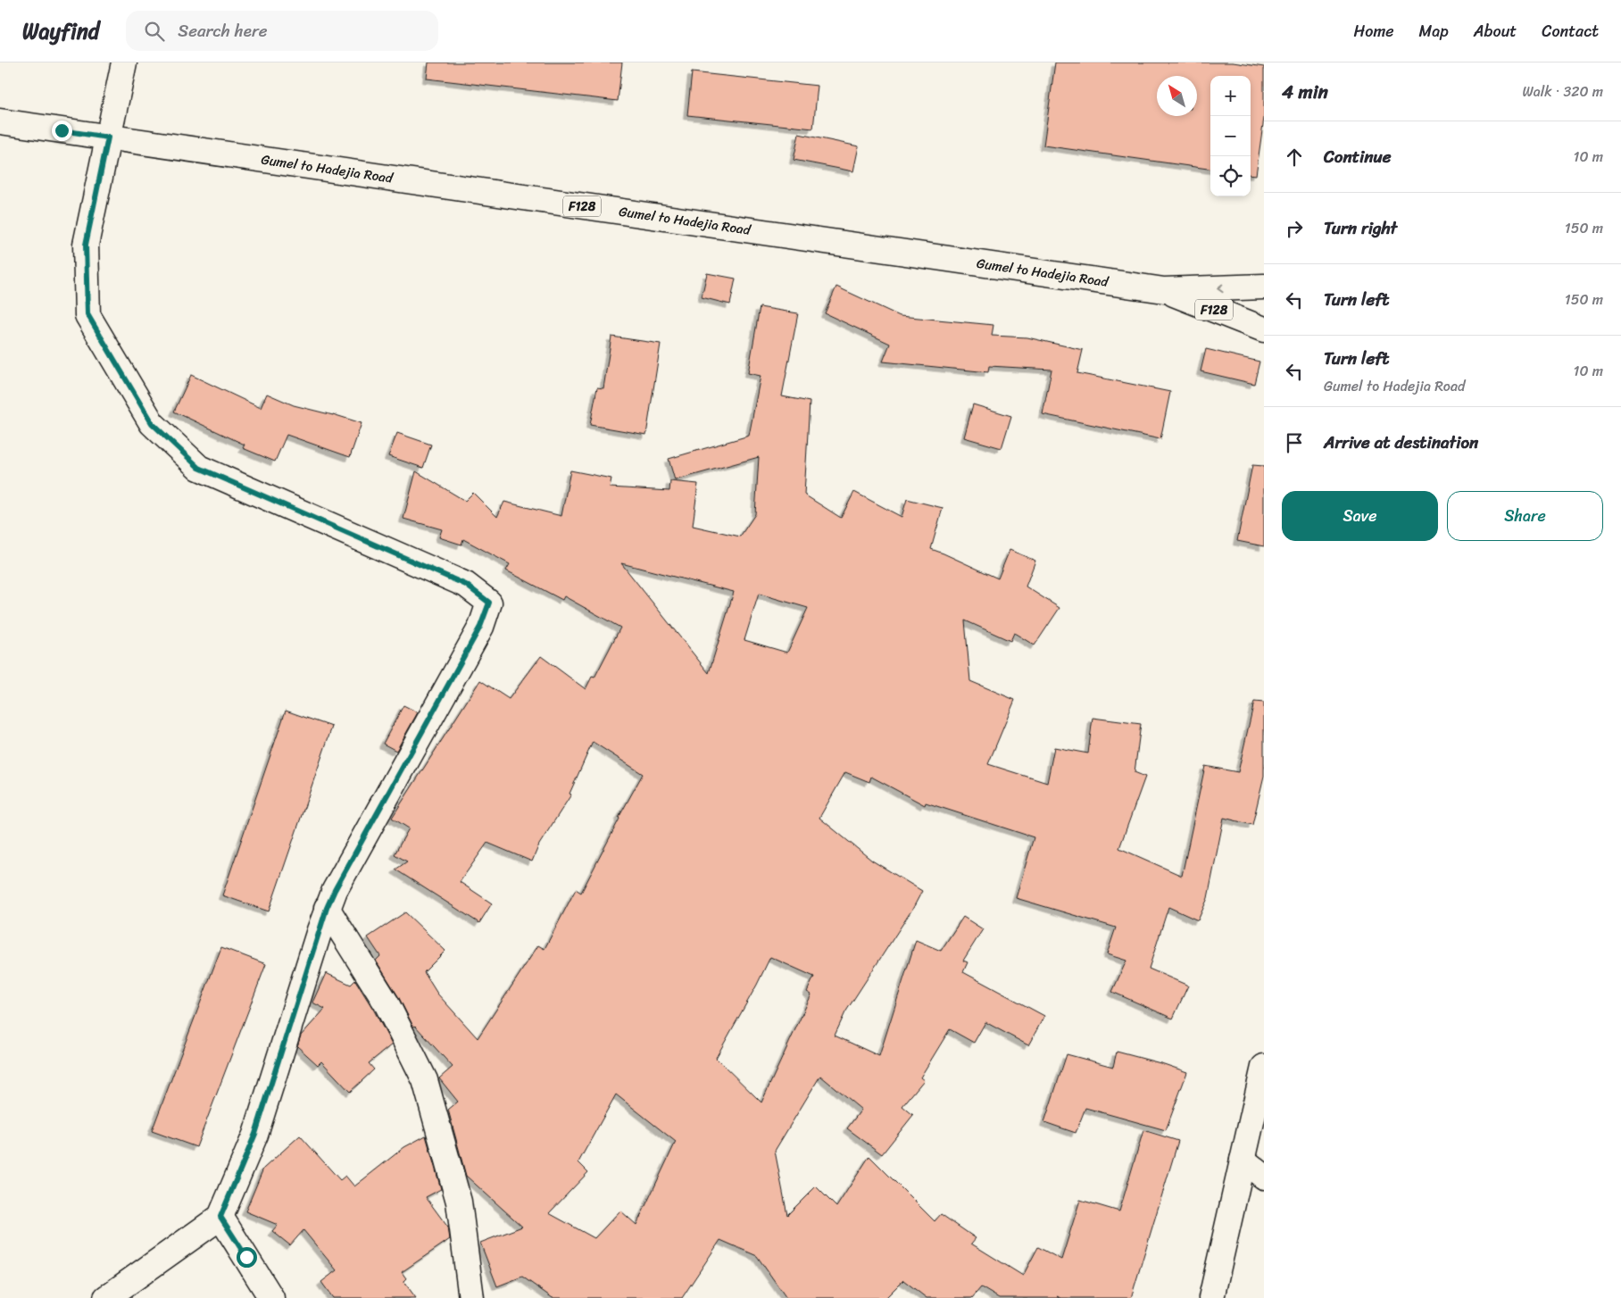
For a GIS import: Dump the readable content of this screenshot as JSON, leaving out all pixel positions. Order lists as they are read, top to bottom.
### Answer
{
  "streets": {
    "street": ["Gumel to Hadejia Road", "F128"]
  },
  "crossings": [
    ["Gumel to Hadejia Road", "F128"]
  ],
  "north": "top left",
  "page": {
    "header": "Wayfind",
    "search": "Search here",
    "nav": [
      "Home",
      "Map",
      "About",
      "Contact"
    ],
    "heading": ["4 min", "Walk · 320 m"],
    "map_buttons": ["+", "−"],
    "list": [
      ["Continue", "10 m"],
      ["Turn right", "150 m"],
      ["Turn left", "150 m"],
      ["Turn left", "Gumel to Hadejia Road", "10 m"],
      "Arrive at destination"
    ],
    "buttons": ["Save", "Share"]
  }
}
